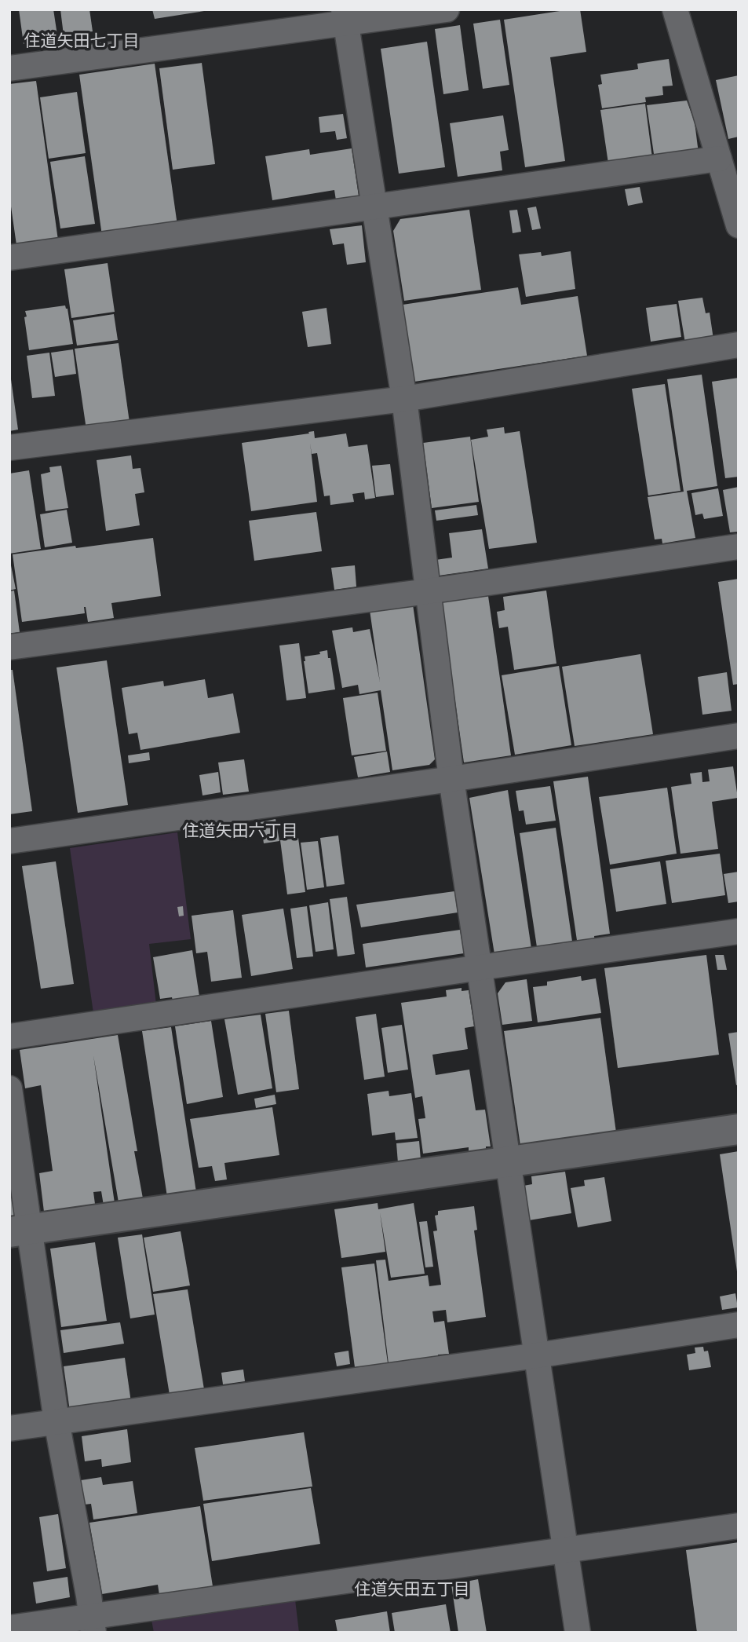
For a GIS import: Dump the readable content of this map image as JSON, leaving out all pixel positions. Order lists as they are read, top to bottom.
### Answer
{
  "districts": ["住道矢田七丁目", "住道矢田六丁目", "住道矢田五丁目"]
}
